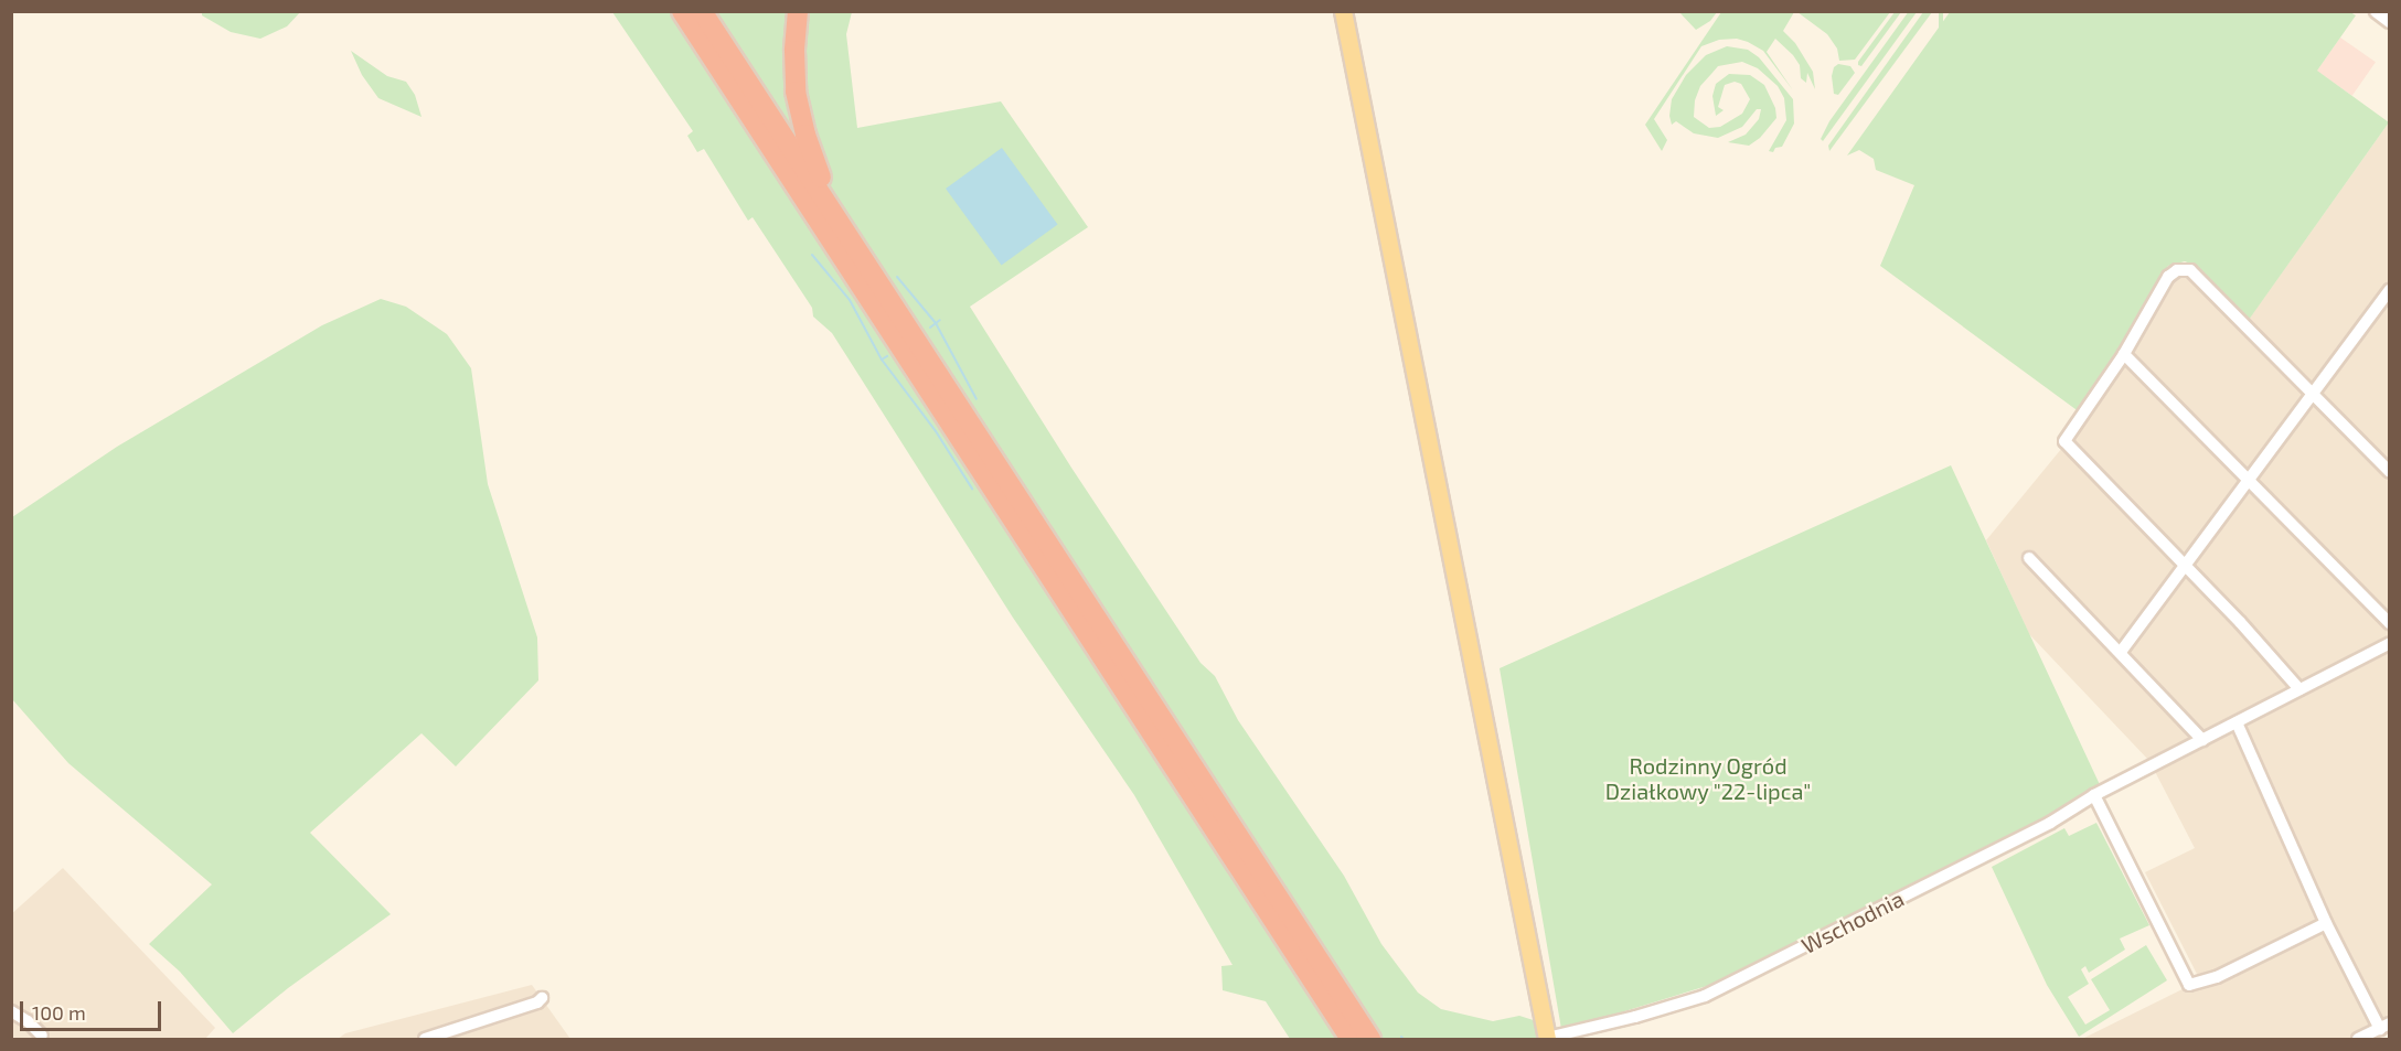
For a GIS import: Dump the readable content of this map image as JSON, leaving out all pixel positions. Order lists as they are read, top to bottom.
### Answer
{
  "streets": {
    "street": ["Wschodnia"]
  },
  "parks": ["Rodzinny Ogród Działkowy \"22-lipca\""],
  "scale_bar": "100 m"
}
